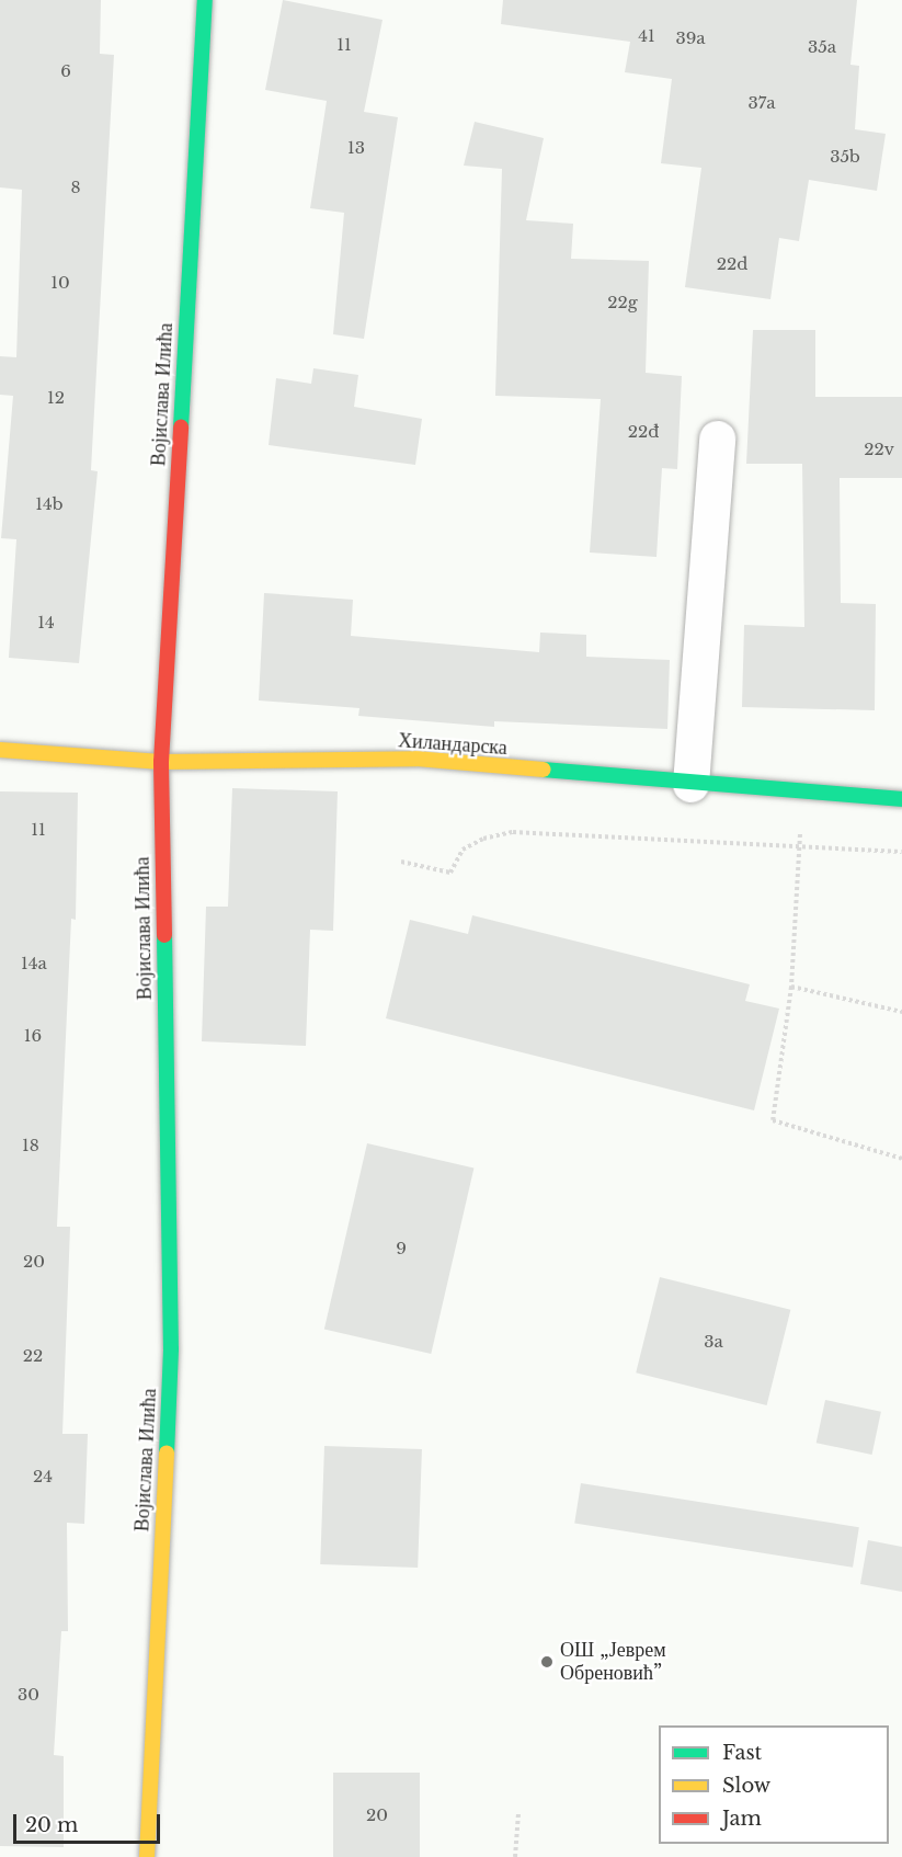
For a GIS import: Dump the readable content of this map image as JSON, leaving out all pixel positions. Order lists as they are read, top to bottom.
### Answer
{
  "streets": {
    "street": ["Војислава Илића", "Хиландарска"]
  },
  "crossings": [
    ["Војислава Илића", "Хиландарска"]
  ],
  "places": ["ОШ „Јеврем Обреновић”"],
  "house_numbers": [
    "41",
    "39a",
    "11",
    "35a",
    "6",
    "37a",
    "13",
    "35b",
    "8",
    "22d",
    "10",
    "22g",
    "12",
    "22đ",
    "22v",
    "14b",
    "14",
    "11",
    "14a",
    "16",
    "18",
    "9",
    "20",
    "3a",
    "22",
    "24",
    "30",
    "20"
  ],
  "legend": ["Fast", "Slow", "Jam"],
  "scale_bar": "20 m"
}
